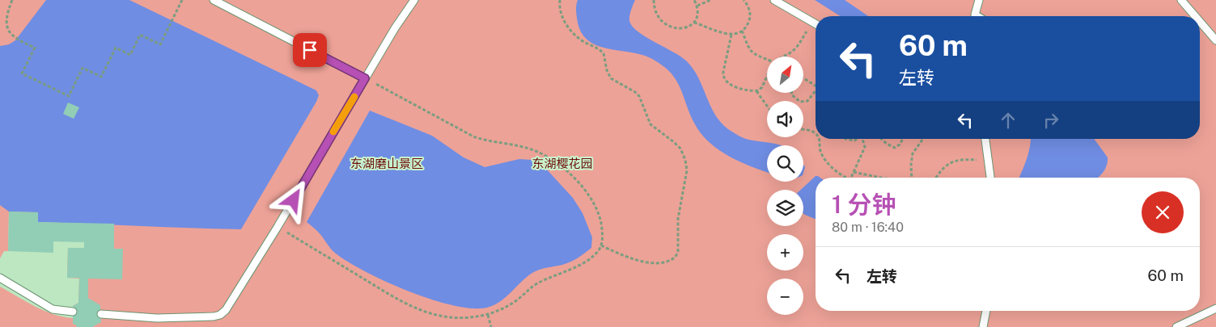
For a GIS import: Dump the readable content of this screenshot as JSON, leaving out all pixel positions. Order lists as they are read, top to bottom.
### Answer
{
  "parks": ["东湖磨山景区", "东湖樱花园"],
  "north": "top right",
  "page": {
    "turn": ["60 m", "左转"],
    "map_buttons": ["+", "−"],
    "heading": ["1 分钟", "80 m · 16:40"],
    "list": [
      {
        "name": "左转",
        "value": "60 m"
      }
    ]
  }
}
